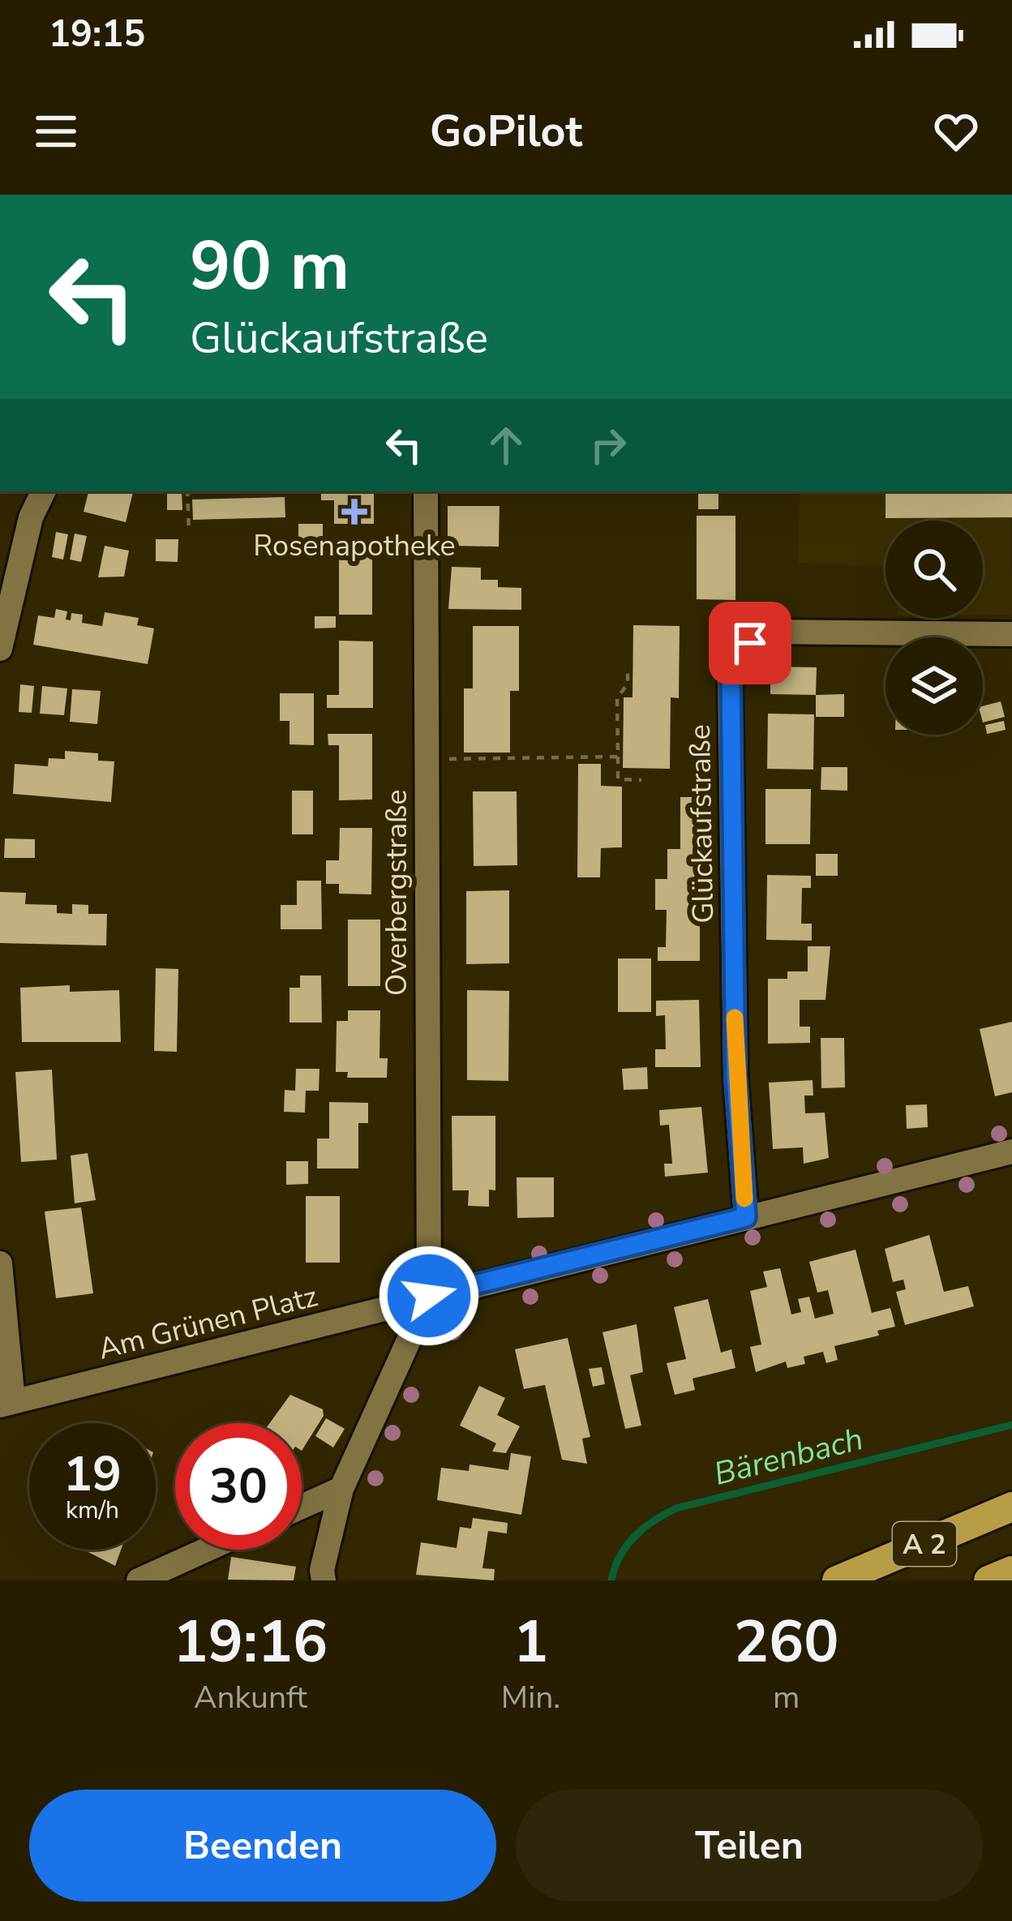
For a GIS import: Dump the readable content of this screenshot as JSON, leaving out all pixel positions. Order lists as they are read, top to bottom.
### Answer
{
  "streets": {
    "highway": ["A 2"],
    "street": ["Glückaufstraße", "Overbergstraße", "Am Grünen Platz"]
  },
  "crossings": [
    ["Glückaufstraße", "Am Grünen Platz"],
    ["Overbergstraße", "Am Grünen Platz"]
  ],
  "water": ["Bärenbach"],
  "places": {
    "health": ["Rosenapotheke"]
  },
  "page": {
    "status": "19:15",
    "header": "GoPilot",
    "turn": ["90 m", "Glückaufstraße"],
    "speed": "19 km/h",
    "limit": "30",
    "eta": [
      "19:16",
      "Ankunft",
      "1",
      "Min.",
      "260",
      "m"
    ],
    "buttons": ["Beenden", "Teilen"]
  }
}
